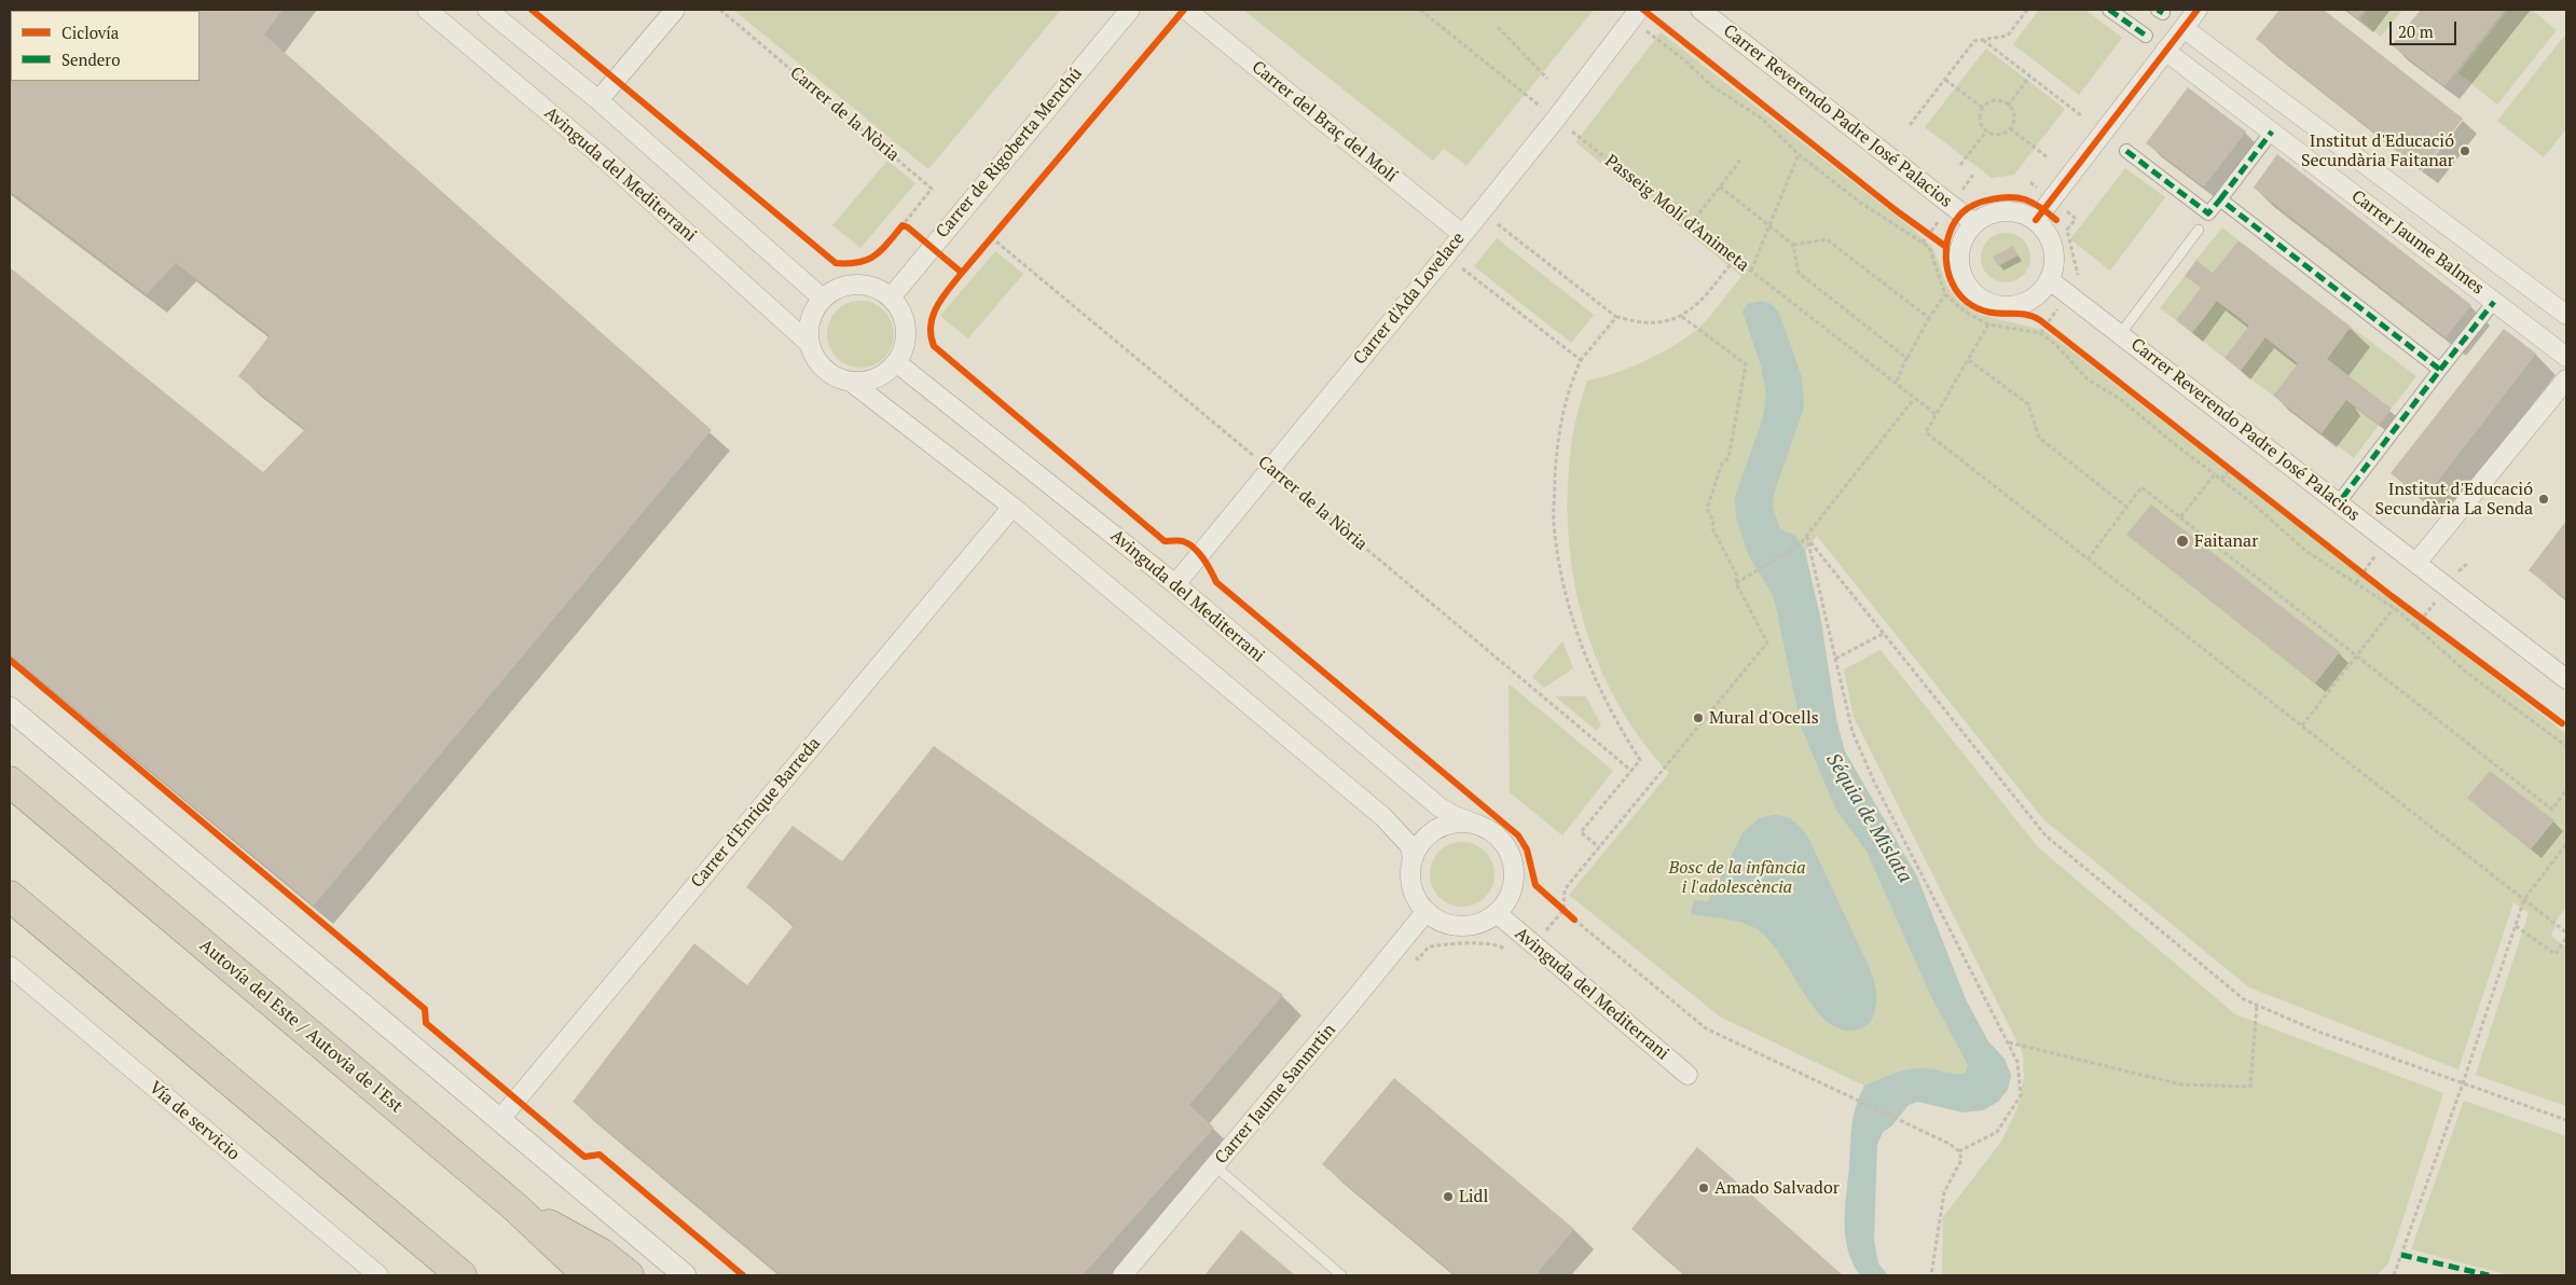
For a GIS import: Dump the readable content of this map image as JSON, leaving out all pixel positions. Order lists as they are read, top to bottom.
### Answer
{
  "streets": {
    "highway": ["Autovía del Este / Autovia de l'Est"],
    "street": [
      "Carrer Reverendo Padre José Palacios",
      "Carrer del Braç del Molí",
      "Carrer de Rigoberta Menchú",
      "Avinguda del Mediterrani",
      "Carrer Jaume Balmes",
      "Carrer d'Ada Lovelace",
      "Carrer d'Enrique Barreda",
      "Carrer Jaume Sanmrtin",
      "Vía de servicio"
    ],
    "path": ["Carrer de la Nòria", "Passeig Molí d'Animeta"]
  },
  "crossings": [
    ["Carrer de la Nòria", "Carrer d'Ada Lovelace"],
    ["Carrer del Braç del Molí", "Carrer d'Ada Lovelace"],
    ["Carrer de Rigoberta Menchú", "Avinguda del Mediterrani"],
    ["Avinguda del Mediterrani", "Carrer d'Ada Lovelace"],
    ["Avinguda del Mediterrani", "Carrer Jaume Sanmrtin"],
    ["Passeig Molí d'Animeta", "Carrer d'Ada Lovelace"]
  ],
  "water": ["Séquia de Mislata"],
  "parks": ["Bosc de la infància i l'adolescència"],
  "places": [
    "Institut d'Educació Secundària Faitanar",
    "Institut d'Educació Secundària La Senda",
    "Faitanar",
    "Mural d'Ocells",
    "Amado Salvador",
    "Lidl"
  ],
  "legend": ["Ciclovía", "Sendero"],
  "scale_bar": "20 m"
}
